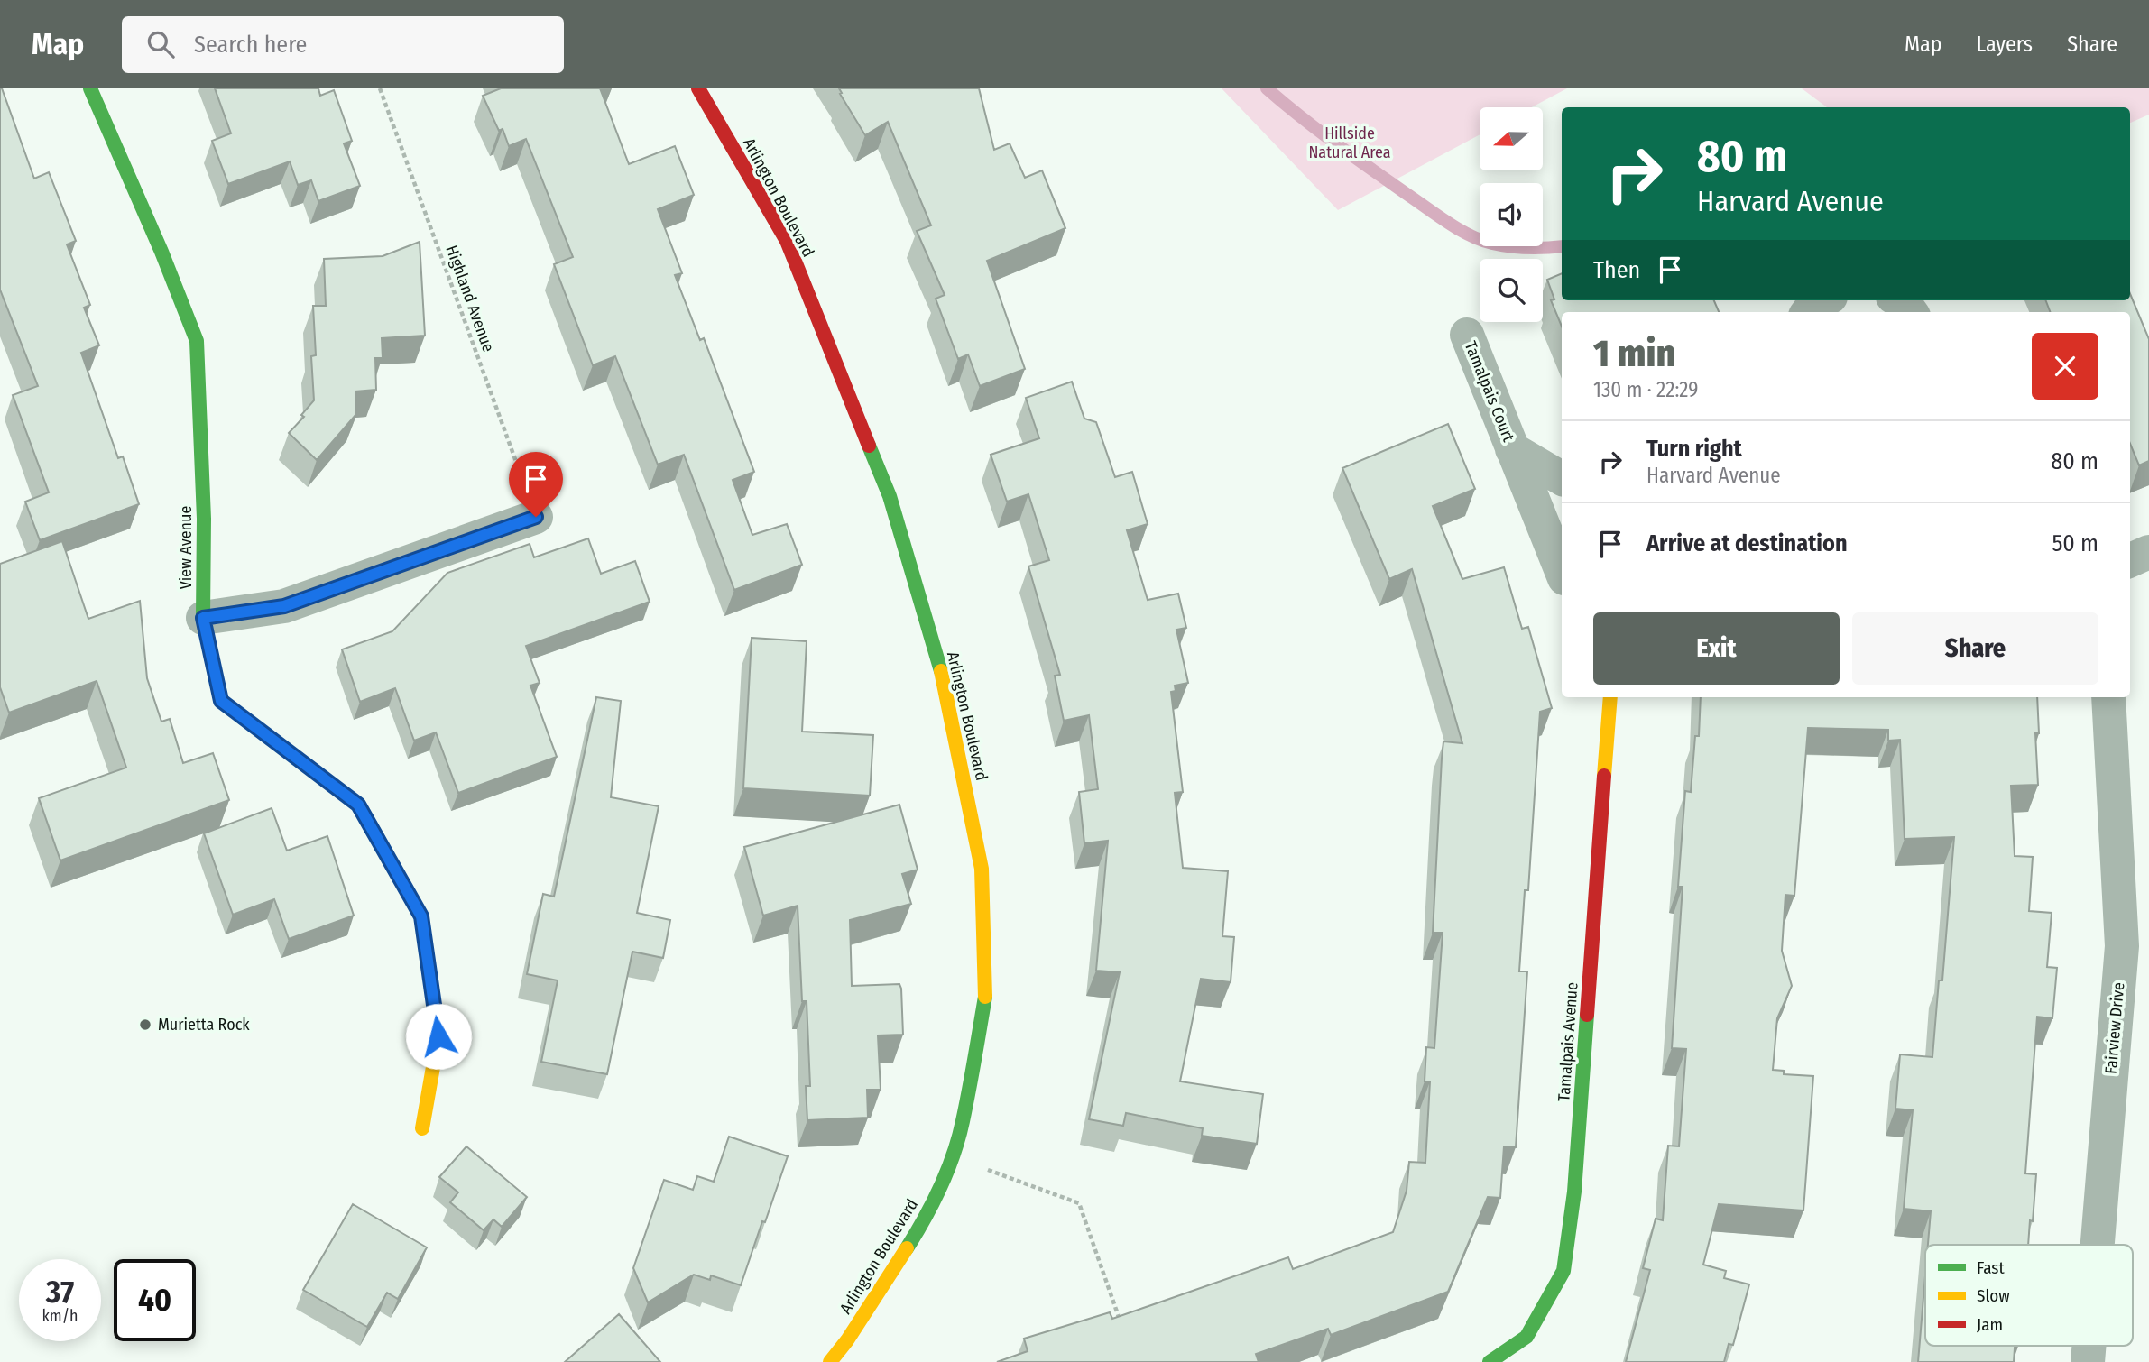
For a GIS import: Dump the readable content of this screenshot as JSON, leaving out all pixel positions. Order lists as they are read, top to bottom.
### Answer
{
  "streets": {
    "street": [
      "Arlington Boulevard",
      "Tamalpais Court",
      "View Avenue",
      "Fairview Drive",
      "Tamalpais Avenue"
    ],
    "path": ["Highland Avenue"]
  },
  "parks": ["Hillside Natural Area"],
  "places": ["Murietta Rock"],
  "legend": ["Fast", "Slow", "Jam"],
  "north": "left",
  "page": {
    "header": "Map",
    "search": "Search here",
    "nav": ["Map", "Layers", "Share"],
    "turn": ["80 m", "Harvard Avenue"],
    "then": "Then",
    "heading": ["1 min", "130 m · 22:29"],
    "list": [
      {
        "name": "Turn right",
        "note": "Harvard Avenue",
        "value": "80 m"
      },
      {
        "name": "Arrive at destination",
        "value": "50 m"
      }
    ],
    "buttons": ["Exit", "Share"],
    "speed": "37 km/h",
    "limit": "40"
  }
}
